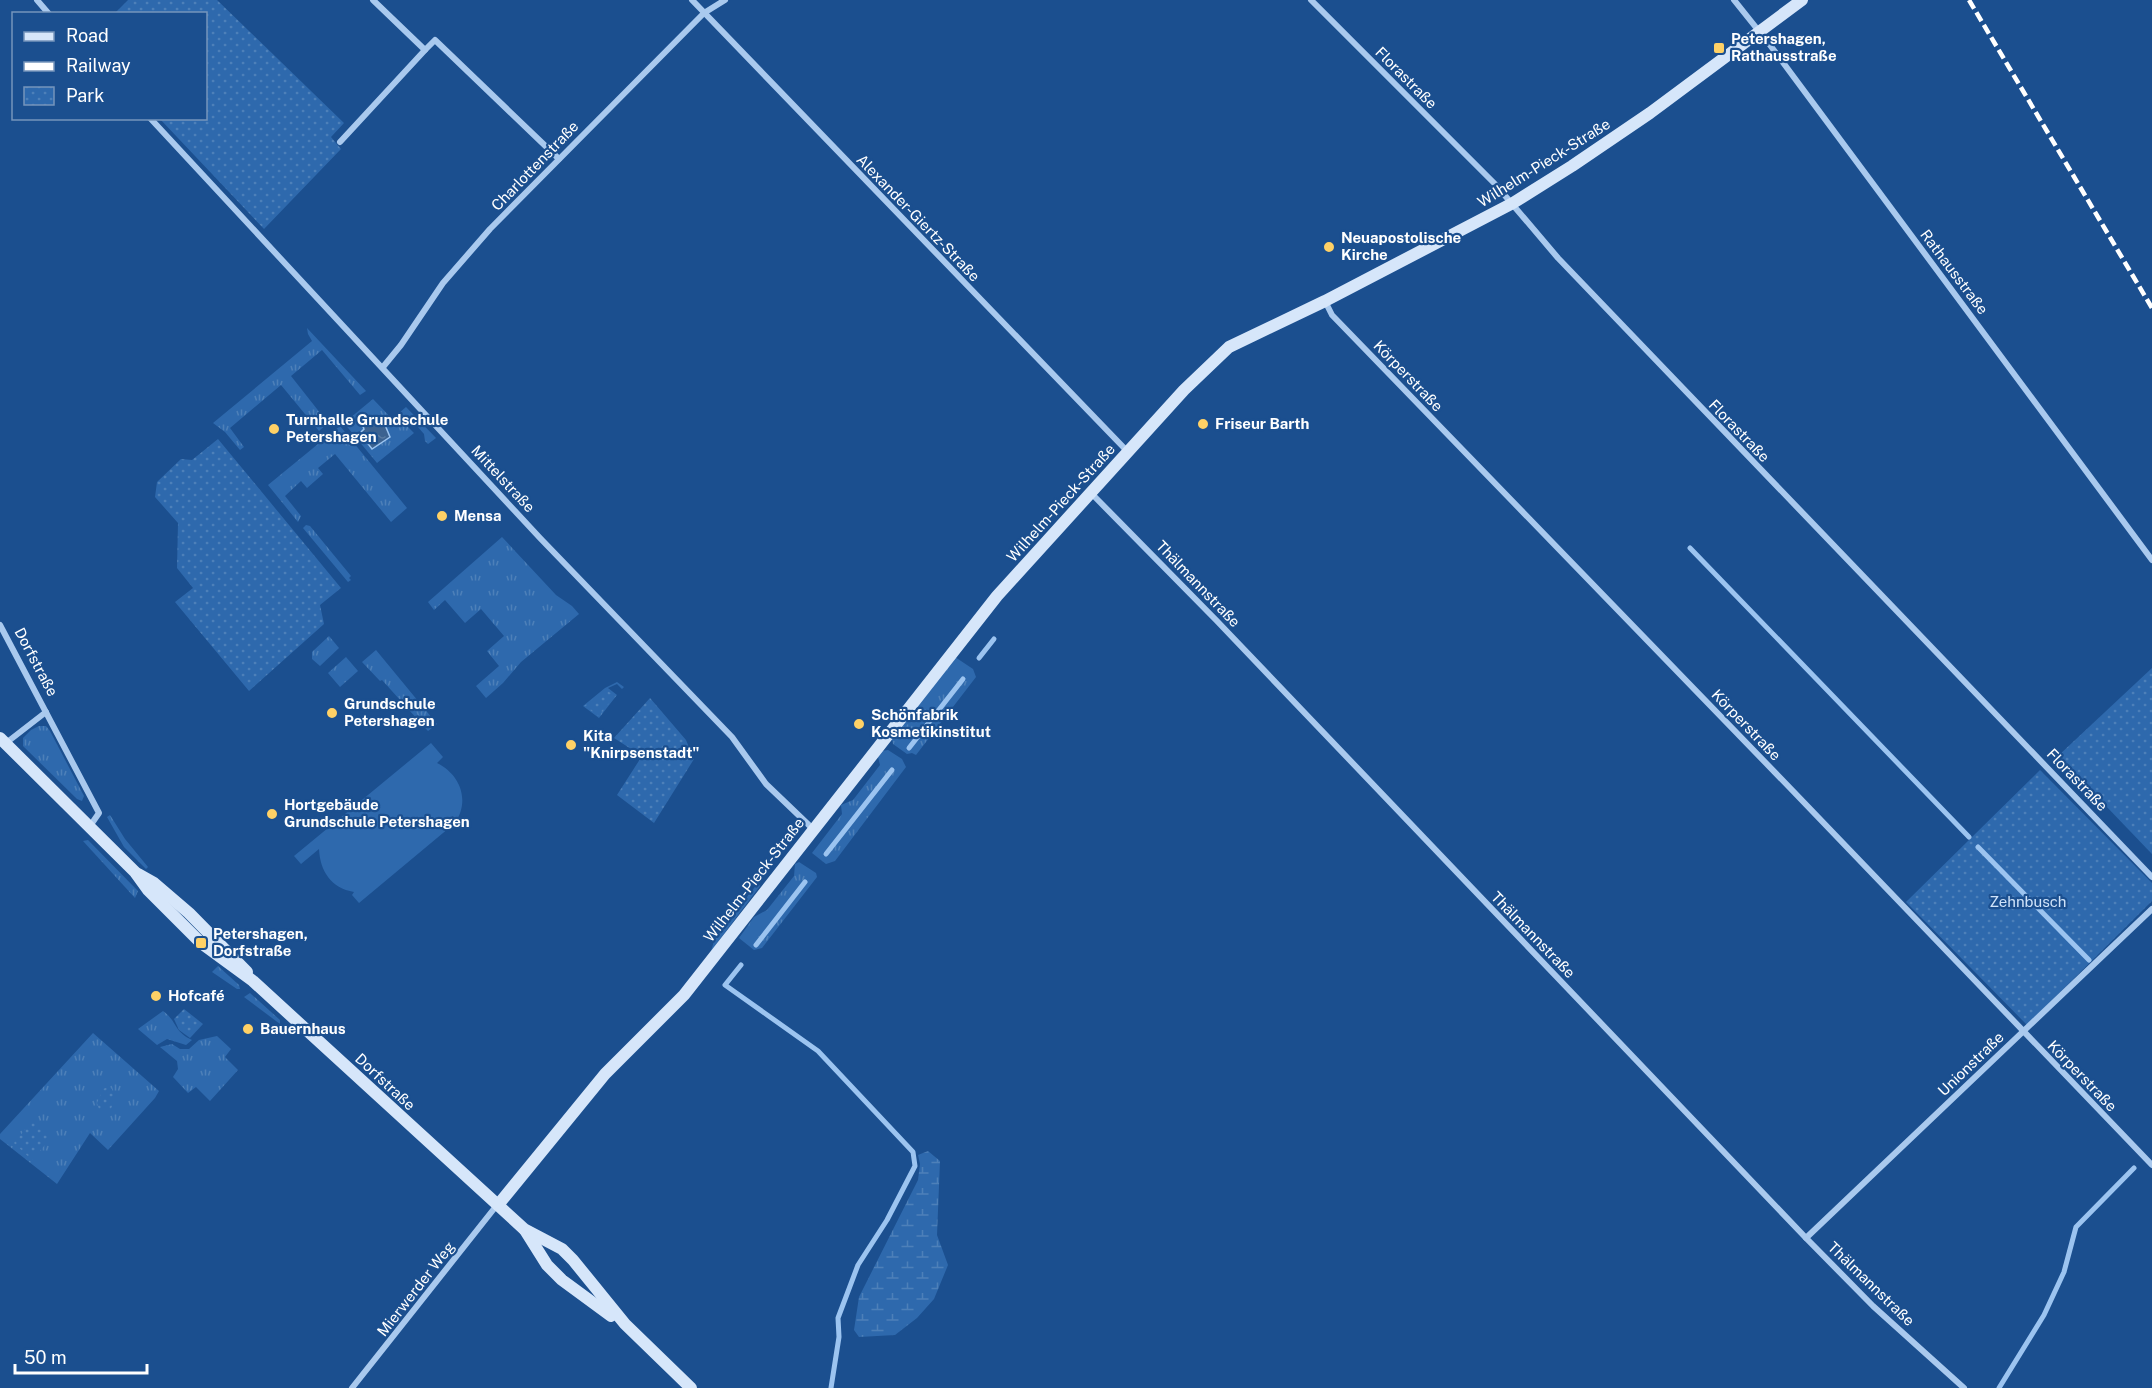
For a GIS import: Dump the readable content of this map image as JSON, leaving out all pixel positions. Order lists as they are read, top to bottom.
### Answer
{
  "streets": {
    "street": [
      "Florastraße",
      "Wilhelm-Pieck-Straße",
      "Charlottenstraße",
      "Alexander-Giertz-Straße",
      "Rathausstraße",
      "Körperstraße",
      "Mittelstraße",
      "Thälmannstraße",
      "Dorfstraße",
      "Unionstraße",
      "Mierwerder Weg"
    ]
  },
  "crossings": [
    ["Florastraße", "Wilhelm-Pieck-Straße"],
    ["Wilhelm-Pieck-Straße", "Alexander-Giertz-Straße"],
    ["Wilhelm-Pieck-Straße", "Rathausstraße"],
    ["Wilhelm-Pieck-Straße", "Körperstraße"],
    ["Wilhelm-Pieck-Straße", "Mittelstraße"],
    ["Wilhelm-Pieck-Straße", "Thälmannstraße"],
    ["Wilhelm-Pieck-Straße", "Dorfstraße"],
    ["Wilhelm-Pieck-Straße", "Mierwerder Weg"],
    ["Charlottenstraße", "Alexander-Giertz-Straße"],
    ["Charlottenstraße", "Mittelstraße"],
    ["Körperstraße", "Unionstraße"],
    ["Thälmannstraße", "Unionstraße"],
    ["Dorfstraße", "Mierwerder Weg"]
  ],
  "parks": ["Zehnbusch"],
  "places": {
    "transit": ["Petershagen, Rathausstraße", "Petershagen, Dorfstraße"],
    "other": [
      "Neuapostolische Kirche",
      "Friseur Barth",
      "Turnhalle Grundschule Petershagen",
      "Mensa",
      "Grundschule Petershagen",
      "Schönfabrik Kosmetikinstitut",
      "Kita \"Knirpsenstadt\"",
      "Hortgebäude Grundschule Petershagen",
      "Hofcafé",
      "Bauernhaus"
    ]
  },
  "legend": ["Road", "Railway", "Park"],
  "scale_bar": "50 m"
}
